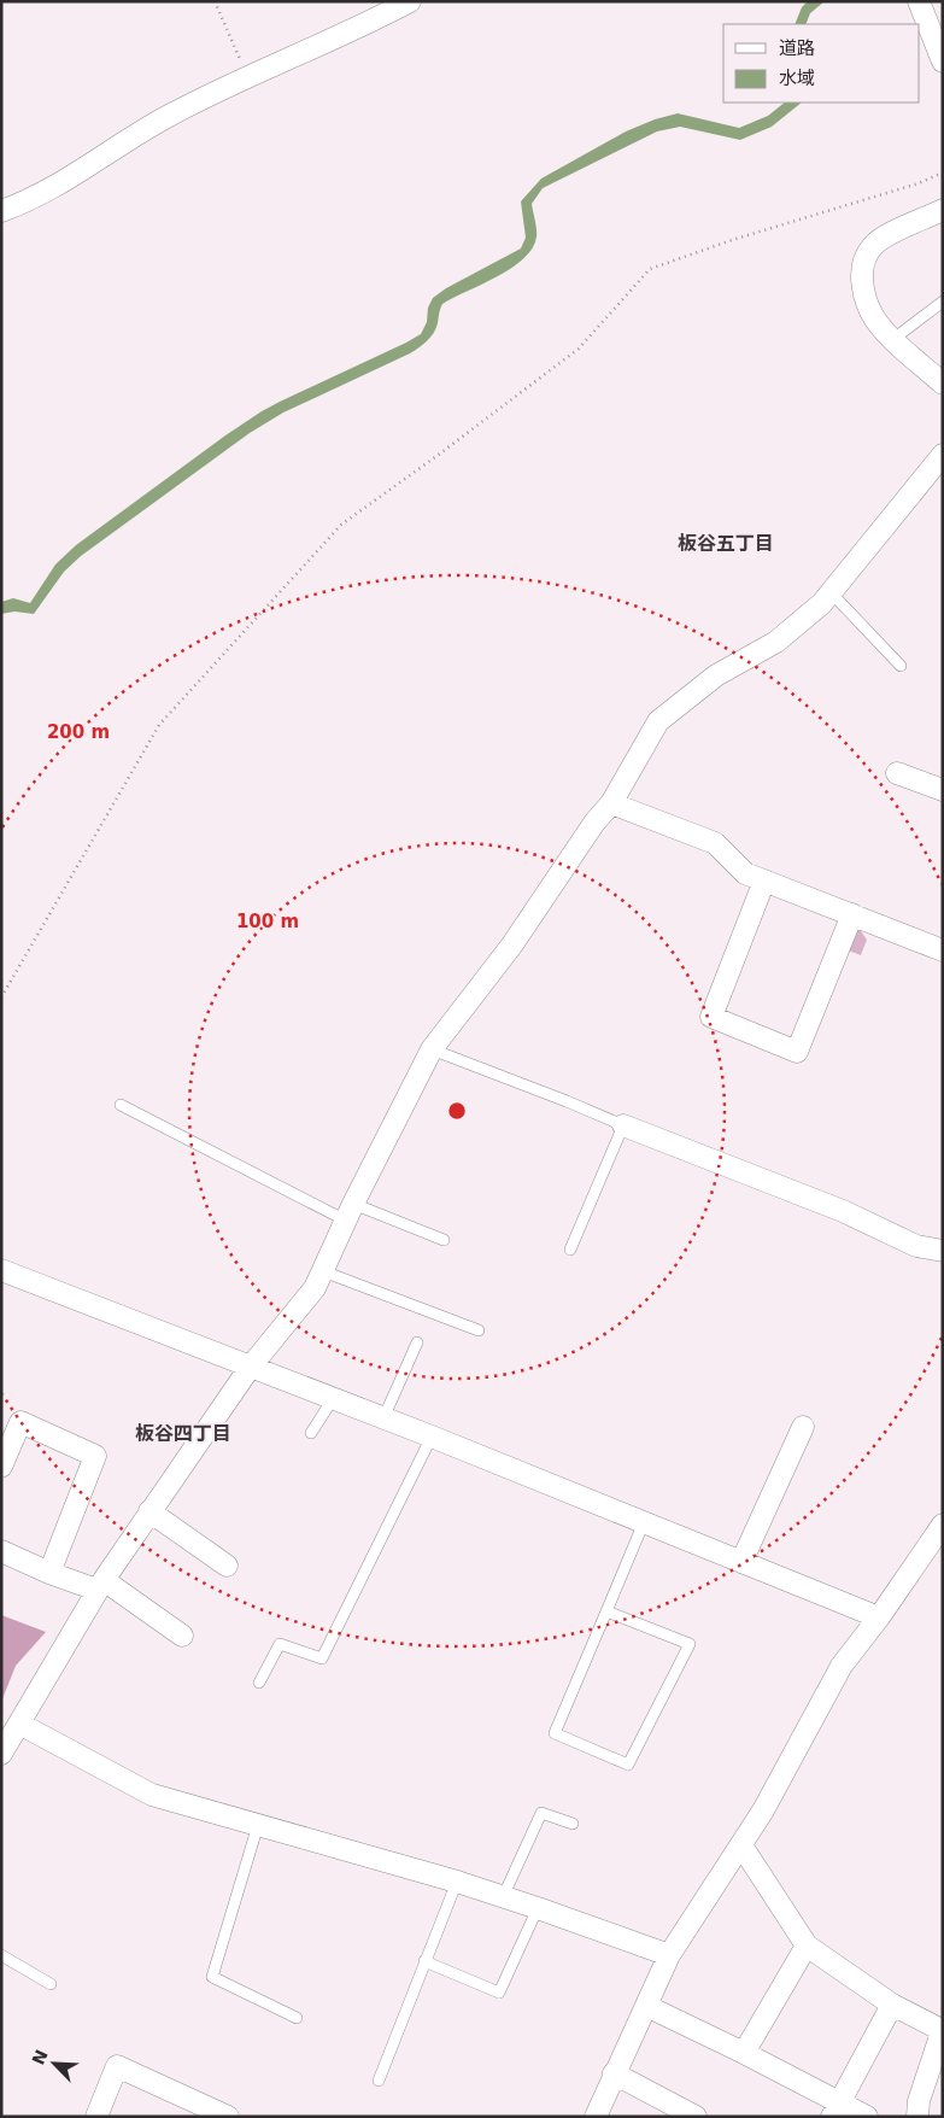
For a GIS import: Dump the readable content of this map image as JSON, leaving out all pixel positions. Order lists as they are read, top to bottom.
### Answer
{
  "districts": ["板谷五丁目", "板谷四丁目"],
  "legend": ["道路", "水域"],
  "north": "top left",
  "rings": ["200 m", "100 m"]
}
